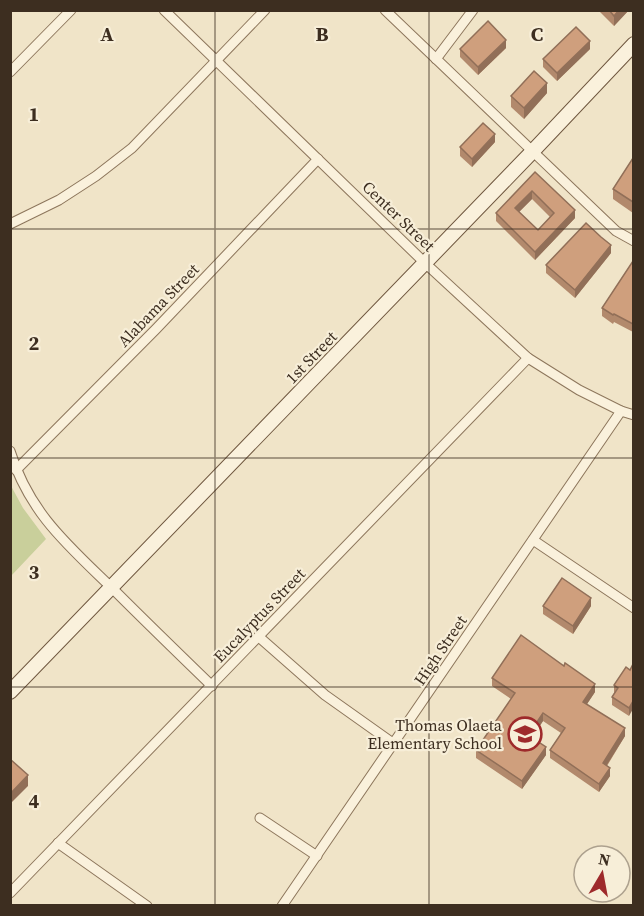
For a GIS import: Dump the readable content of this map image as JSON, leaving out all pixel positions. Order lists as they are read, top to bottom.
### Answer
{
  "streets": {
    "street": [
      "Center Street",
      "Alabama Street",
      "1st Street",
      "Eucalyptus Street",
      "High Street"
    ]
  },
  "crossings": [
    ["Center Street", "Alabama Street"],
    ["Center Street", "1st Street"],
    ["Center Street", "Eucalyptus Street"],
    ["Center Street", "High Street"]
  ],
  "places": {
    "school or university": ["Thomas Olaeta Elementary School"]
  },
  "north": "top",
  "grid": {
    "columns": ["A", "B", "C"],
    "rows": [
      "1",
      "2",
      "3",
      "4"
    ]
  }
}
